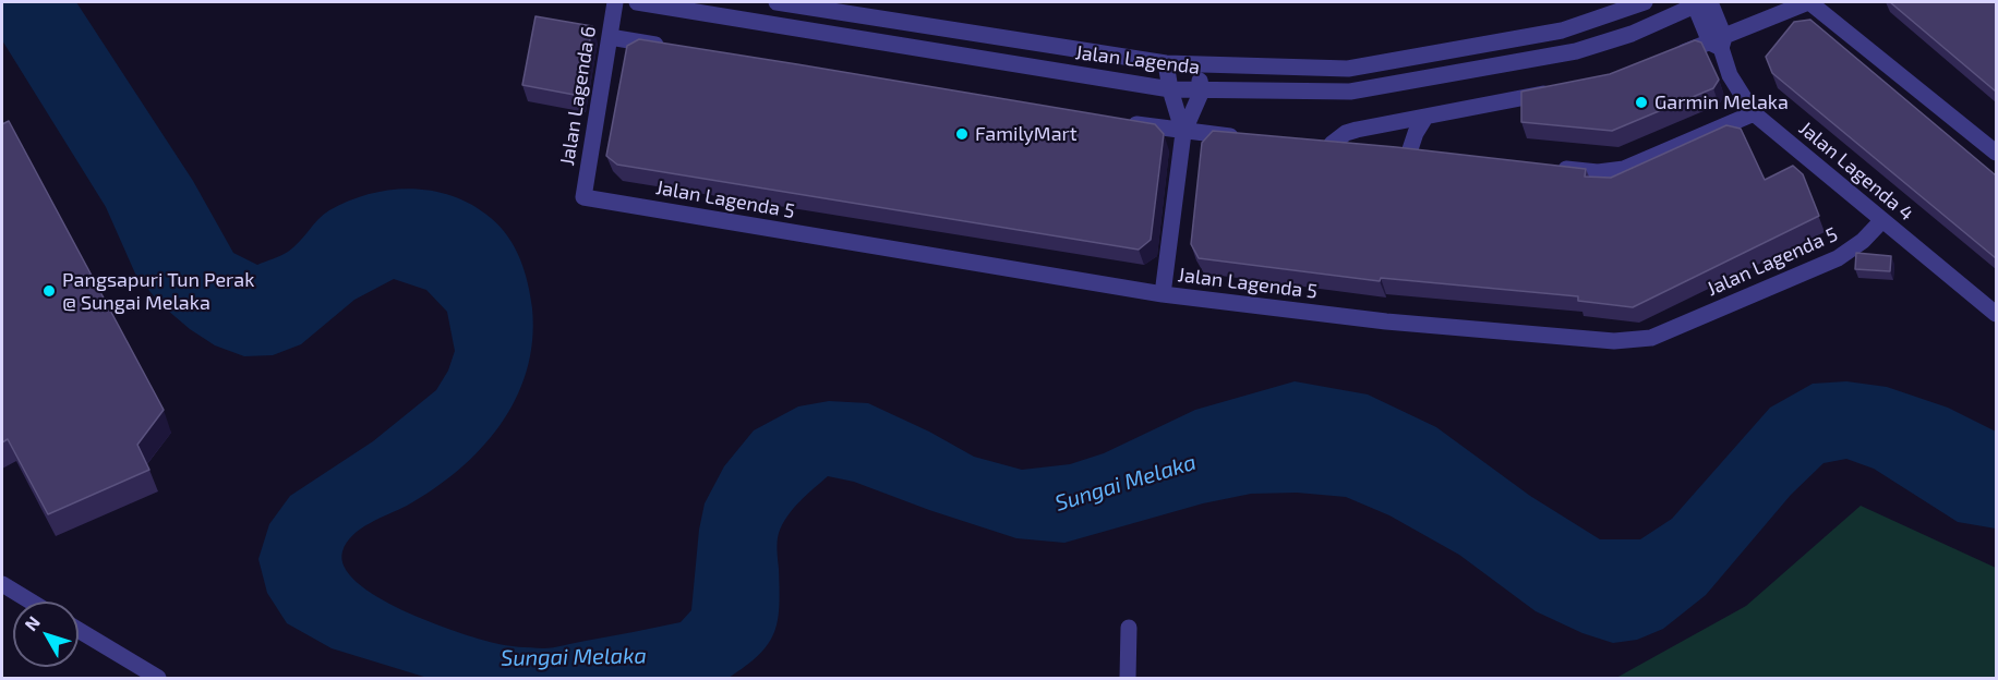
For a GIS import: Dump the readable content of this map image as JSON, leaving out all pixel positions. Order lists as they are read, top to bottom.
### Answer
{
  "streets": {
    "street": [
      "Jalan Lagenda",
      "Jalan Lagenda 6",
      "Jalan Lagenda 4",
      "Jalan Lagenda 5"
    ]
  },
  "crossings": [
    ["Jalan Lagenda", "Jalan Lagenda 4"],
    ["Jalan Lagenda 6", "Jalan Lagenda 5"],
    ["Jalan Lagenda 4", "Jalan Lagenda 5"]
  ],
  "water": ["Sungai Melaka"],
  "places": ["Garmin Melaka", "FamilyMart", "Pangsapuri Tun Perak @ Sungai Melaka"],
  "north": "top left"
}
